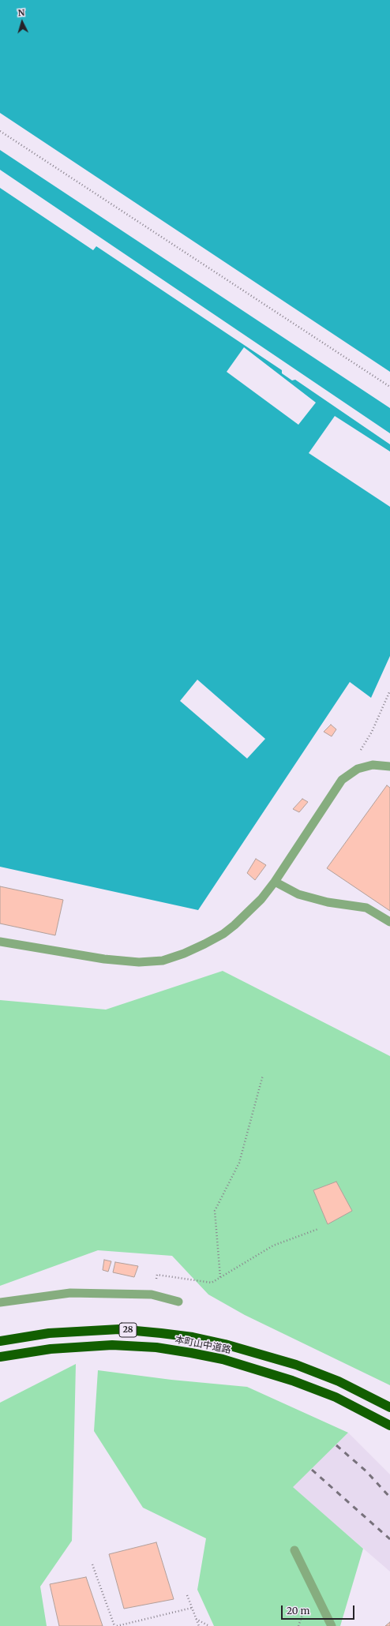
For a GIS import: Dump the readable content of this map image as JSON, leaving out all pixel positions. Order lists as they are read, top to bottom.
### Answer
{
  "streets": {
    "highway": ["28", "本町山中道路"]
  },
  "scale_bar": "20 m",
  "north": "top"
}
